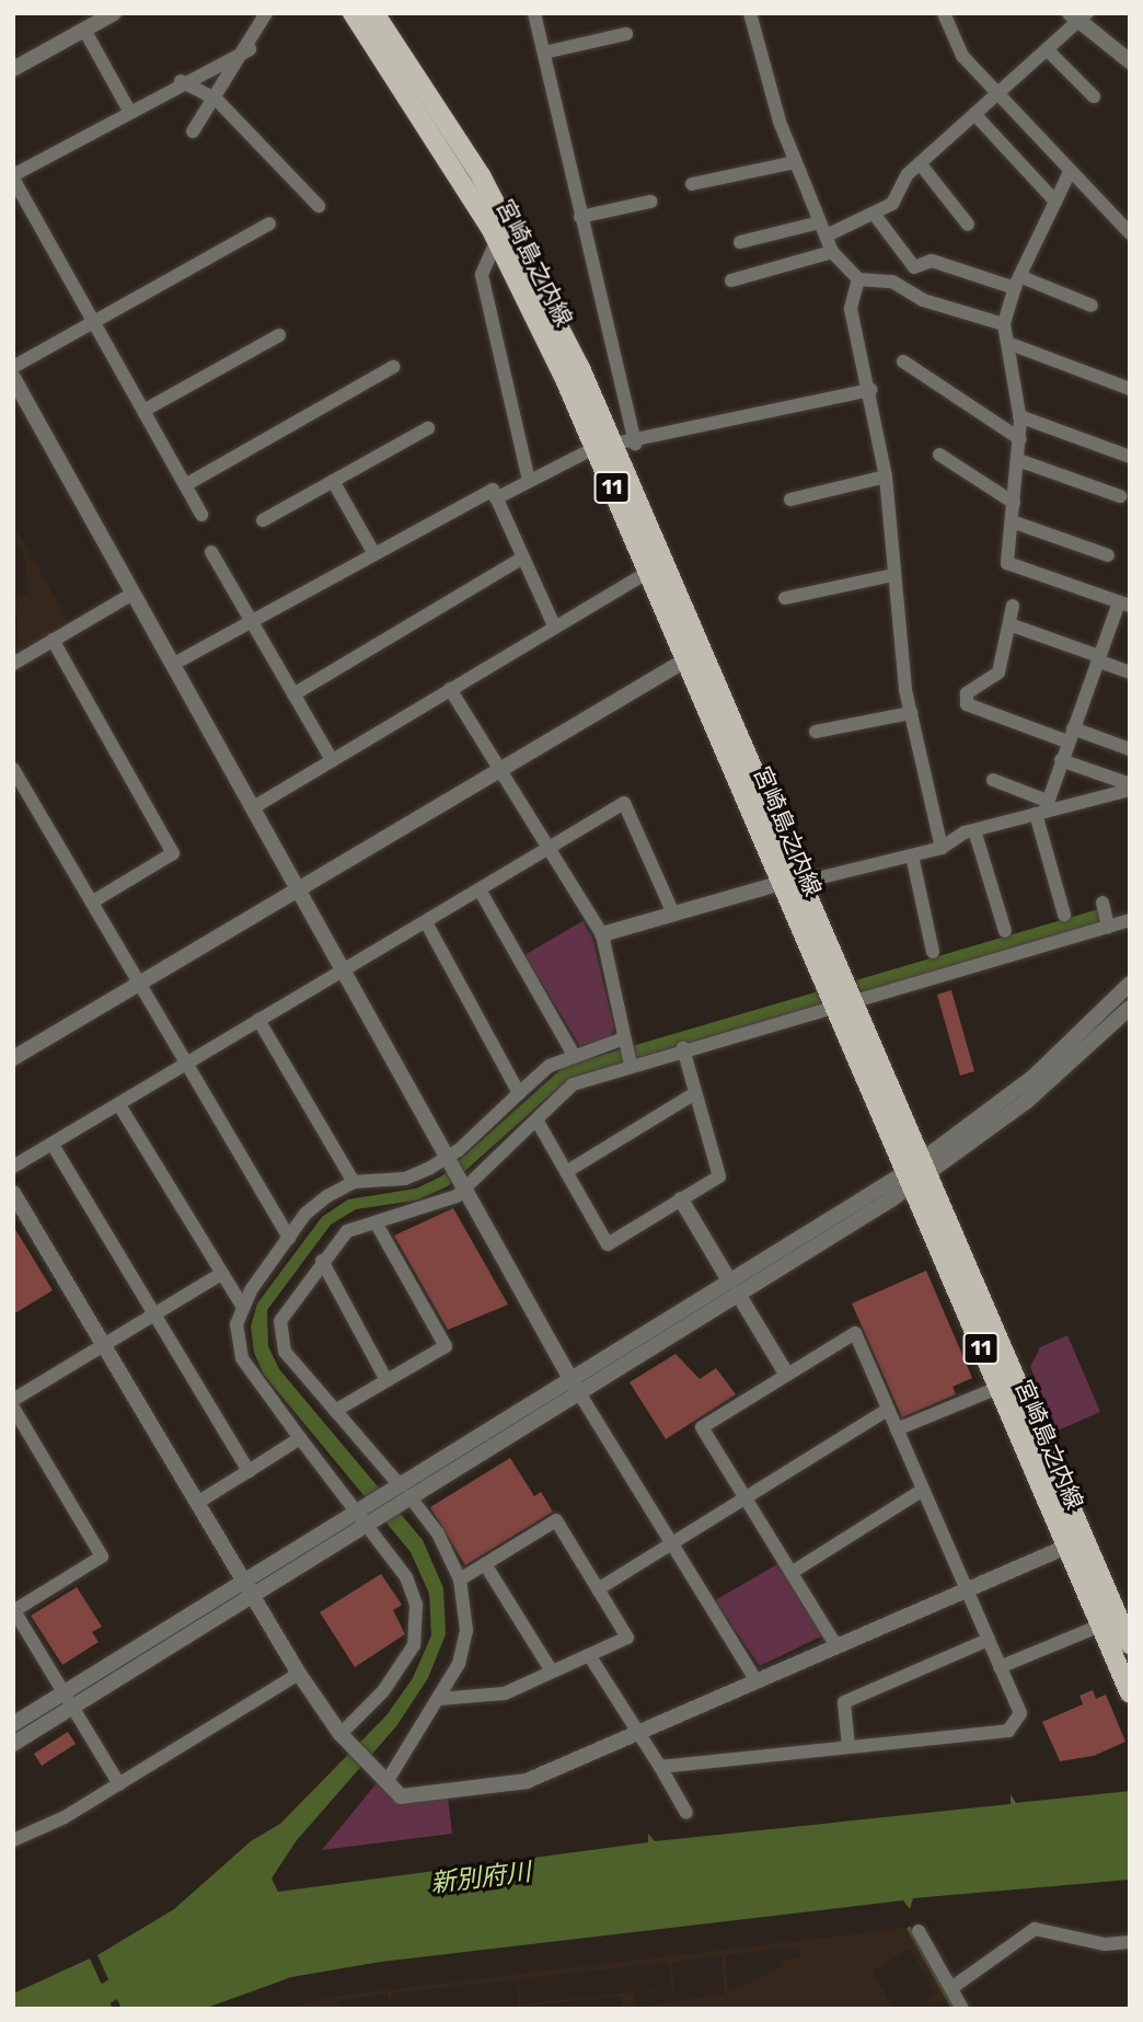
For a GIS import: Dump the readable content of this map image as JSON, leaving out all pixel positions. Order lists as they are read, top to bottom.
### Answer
{
  "streets": {
    "main road": ["宮崎島之内線", "11"]
  },
  "water": ["新別府川"]
}
